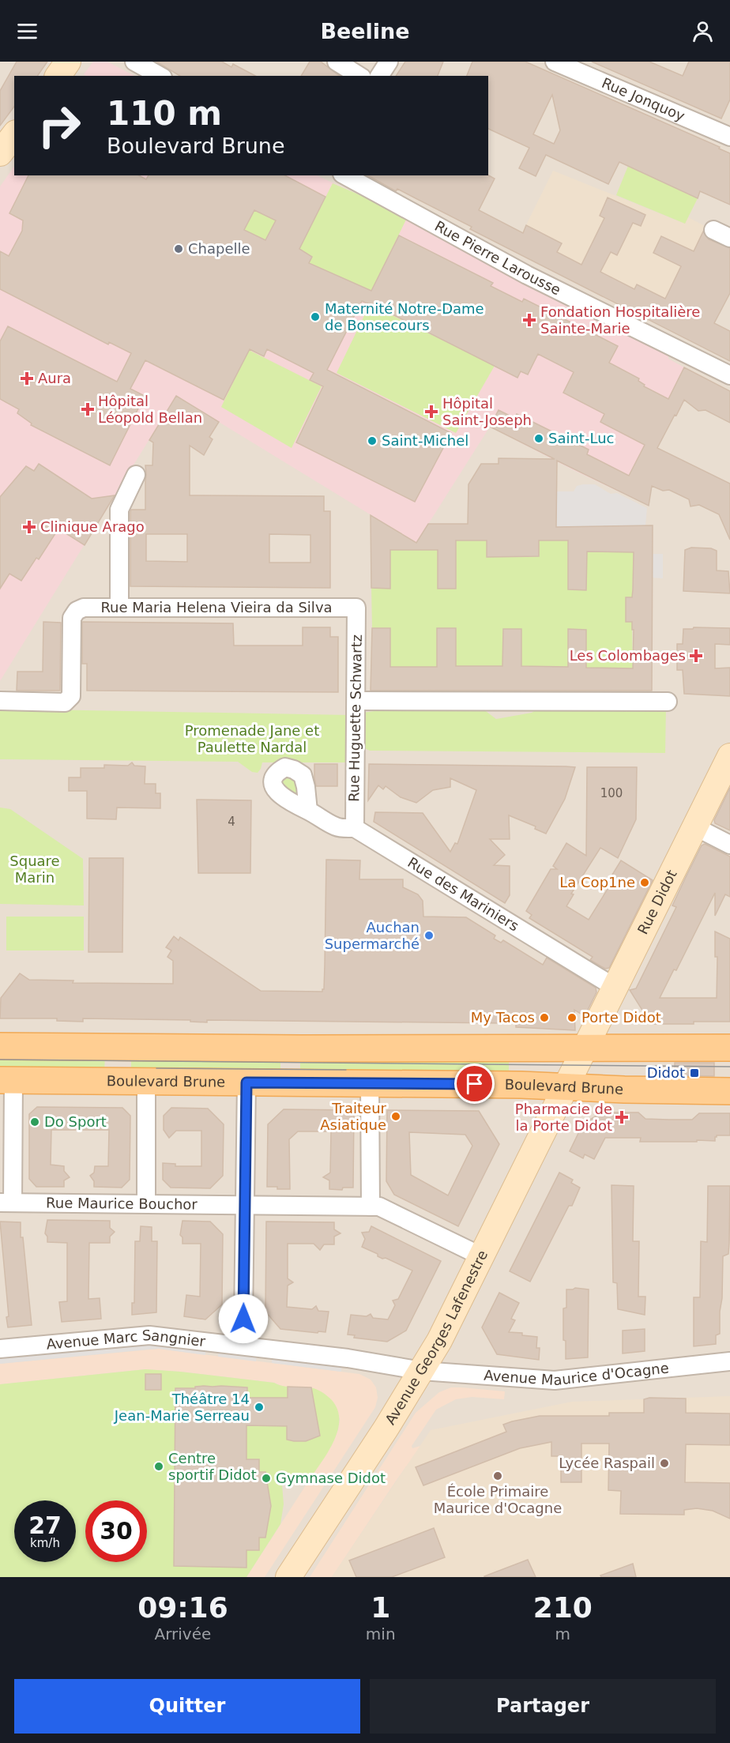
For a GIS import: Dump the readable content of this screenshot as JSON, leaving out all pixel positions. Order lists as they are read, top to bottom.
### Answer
{
  "streets": {
    "main road": ["Boulevard Brune"],
    "street": [
      "Rue Jonquoy",
      "Rue Pierre Larousse",
      "Rue Maria Helena Vieira da Silva",
      "Rue Huguette Schwartz",
      "Rue des Mariniers",
      "Rue Didot",
      "Rue Maurice Bouchor",
      "Avenue Georges Lafenestre",
      "Avenue Marc Sangnier",
      "Avenue Maurice d'Ocagne"
    ]
  },
  "crossings": [
    ["Rue Maria Helena Vieira da Silva", "Rue Huguette Schwartz"],
    ["Rue Huguette Schwartz", "Rue des Mariniers"],
    ["Rue des Mariniers", "Rue Didot"],
    ["Rue Didot", "Avenue Georges Lafenestre"],
    ["Boulevard Brune", "Avenue Georges Lafenestre"],
    ["Rue Maurice Bouchor", "Avenue Georges Lafenestre"],
    ["Avenue Georges Lafenestre", "Avenue Marc Sangnier"],
    ["Avenue Georges Lafenestre", "Avenue Maurice d'Ocagne"],
    ["Avenue Marc Sangnier", "Avenue Maurice d'Ocagne"]
  ],
  "parks": ["Promenade Jane et Paulette Nardal", "Square Marin"],
  "places": {
    "other": [
      "Chapelle",
      "Maternité Notre-Dame de Bonsecours",
      "Saint-Luc",
      "Saint-Michel",
      "La Cop1ne",
      "Auchan Supermarché",
      "My Tacos",
      "Porte Didot",
      "Traiteur Asiatique",
      "Do Sport",
      "Théâtre 14 Jean-Marie Serreau",
      "Lycée Raspail",
      "Centre sportif Didot",
      "École Primaire Maurice d'Ocagne",
      "Gymnase Didot"
    ],
    "health": [
      "Fondation Hospitalière Sainte-Marie",
      "Aura",
      "Hôpital Léopold Bellan",
      "Hôpital Saint-Joseph",
      "Clinique Arago",
      "Les Colombages",
      "Pharmacie de la Porte Didot"
    ],
    "transit": ["Didot"]
  },
  "house_numbers": ["100", "4"],
  "page": {
    "header": "Beeline",
    "turn": ["110 m", "Boulevard Brune"],
    "speed": "27 km/h",
    "limit": "30",
    "eta": [
      "09:16",
      "Arrivée",
      "1",
      "min",
      "210",
      "m"
    ],
    "buttons": ["Quitter", "Partager"]
  }
}
